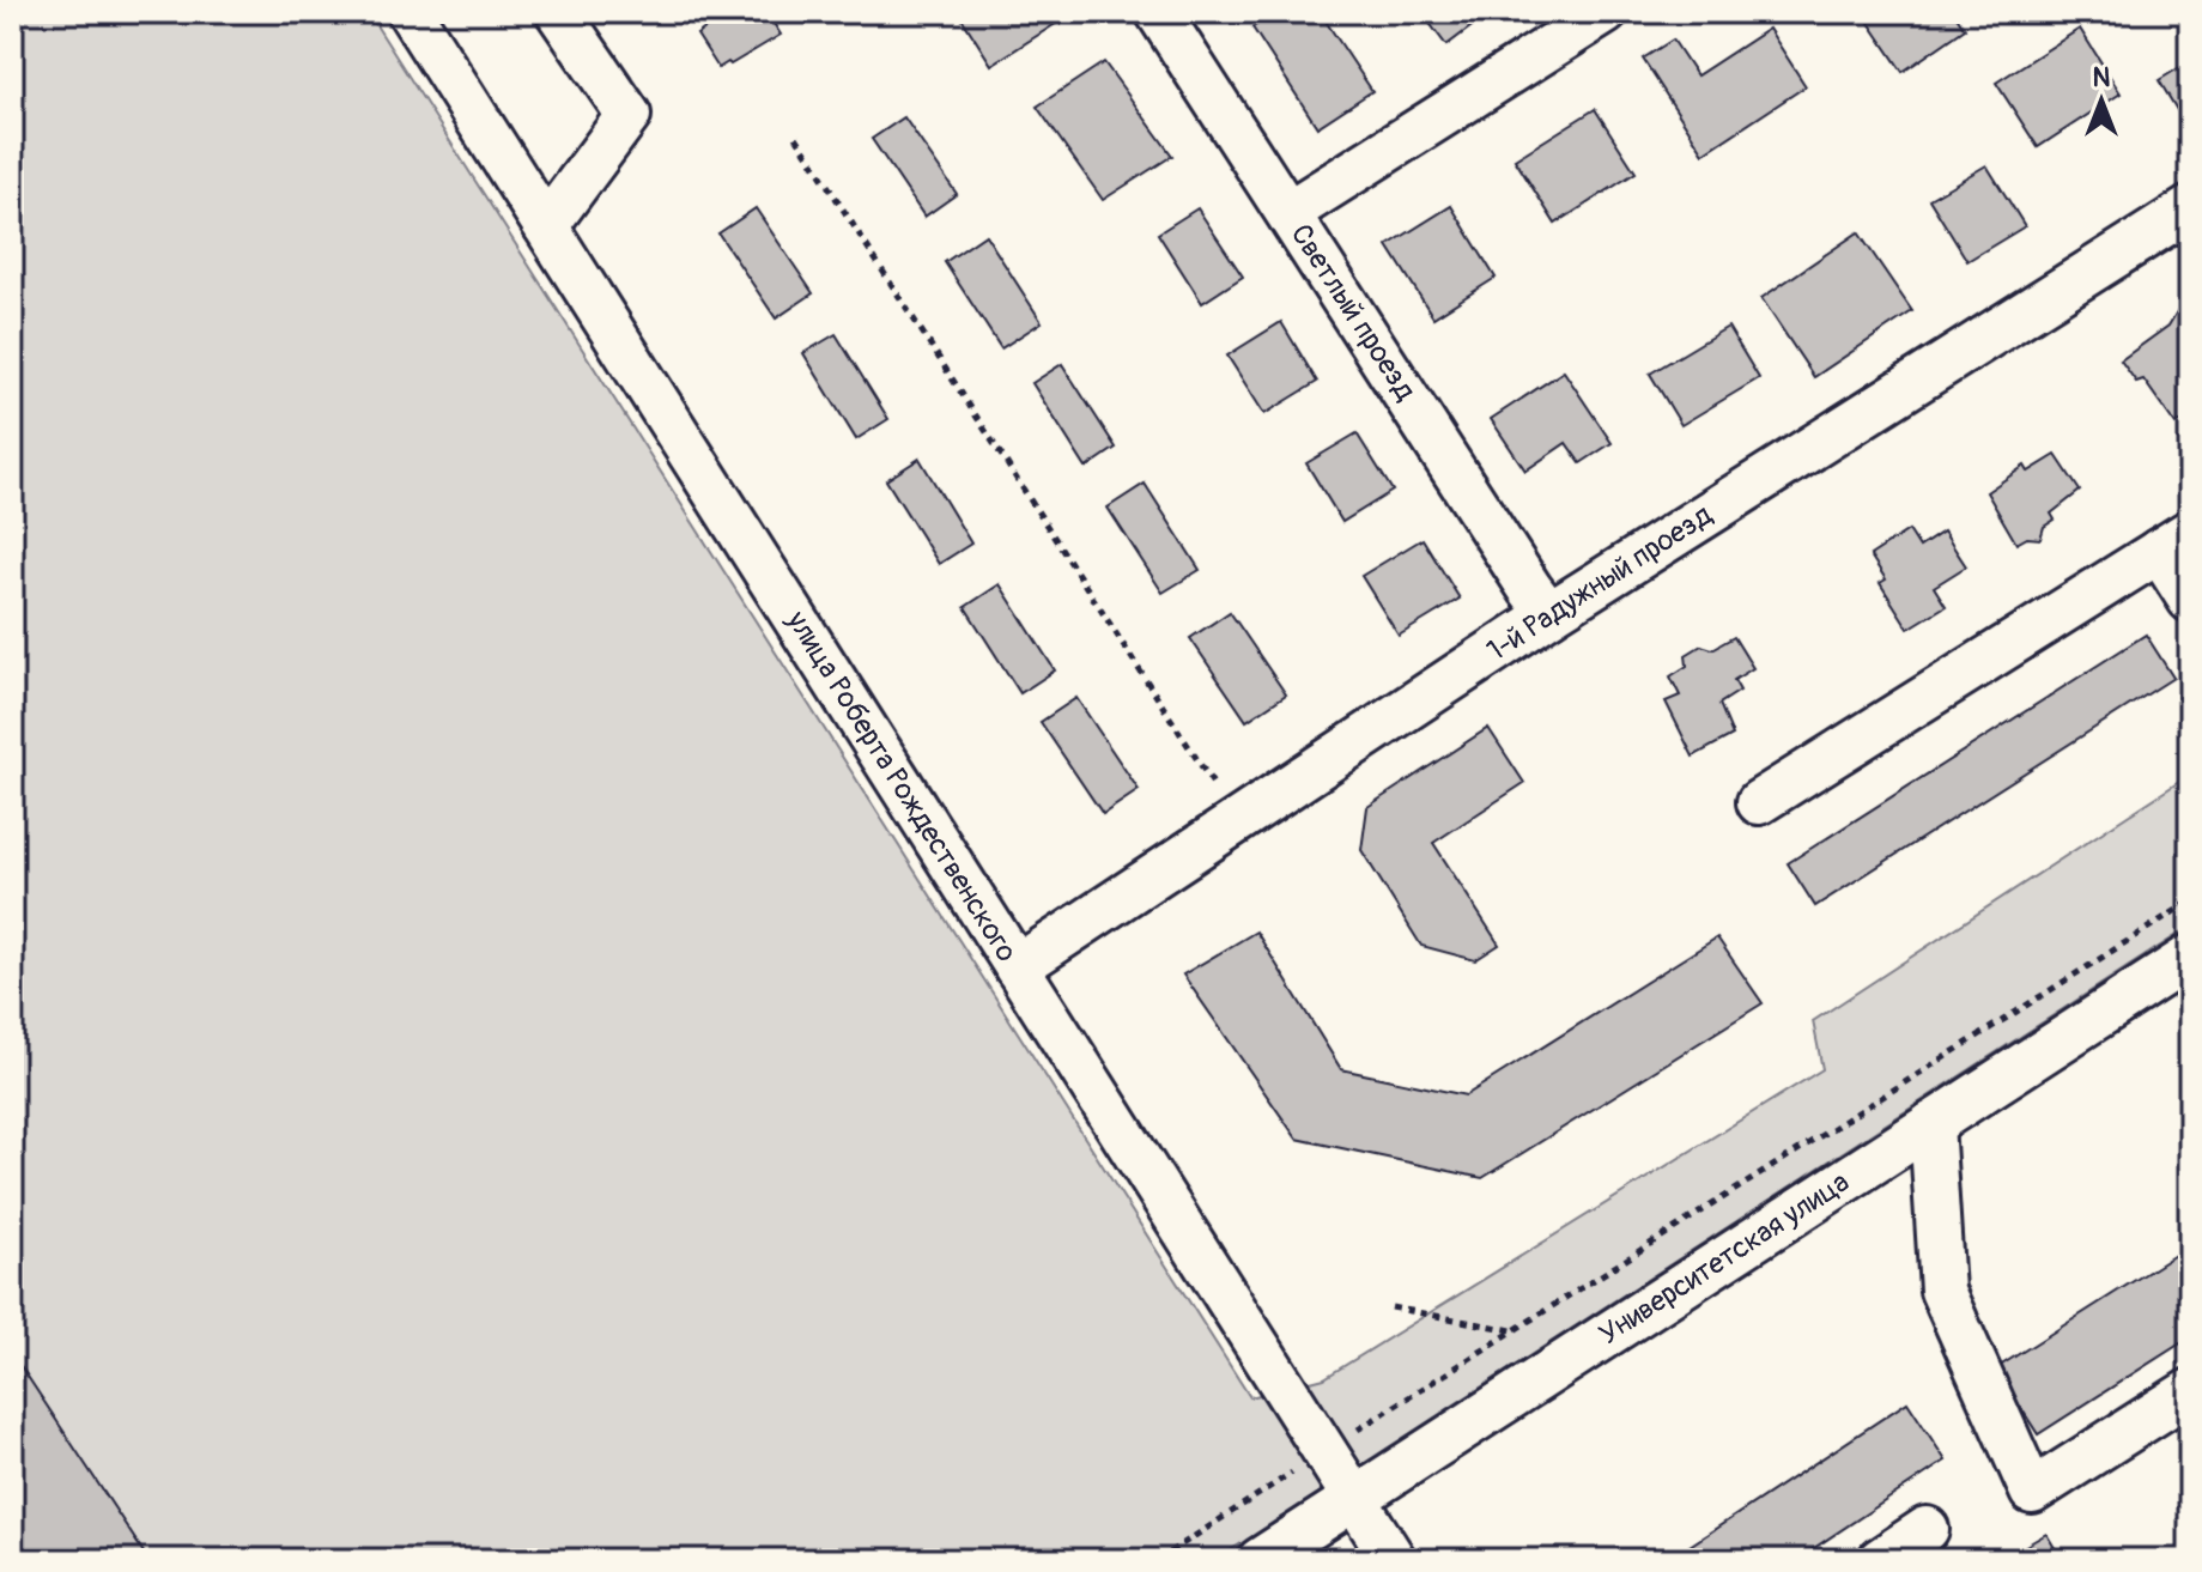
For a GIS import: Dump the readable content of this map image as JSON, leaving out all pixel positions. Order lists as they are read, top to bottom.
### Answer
{
  "streets": {
    "street": [
      "Светлый проезд",
      "1-й Радужный проезд",
      "улица Роберта Рождественского",
      "Университетская улица"
    ]
  },
  "crossings": [
    ["Светлый проезд", "1-й Радужный проезд"],
    ["1-й Радужный проезд", "улица Роберта Рождественского"],
    ["улица Роберта Рождественского", "Университетская улица"]
  ],
  "north": "top"
}
